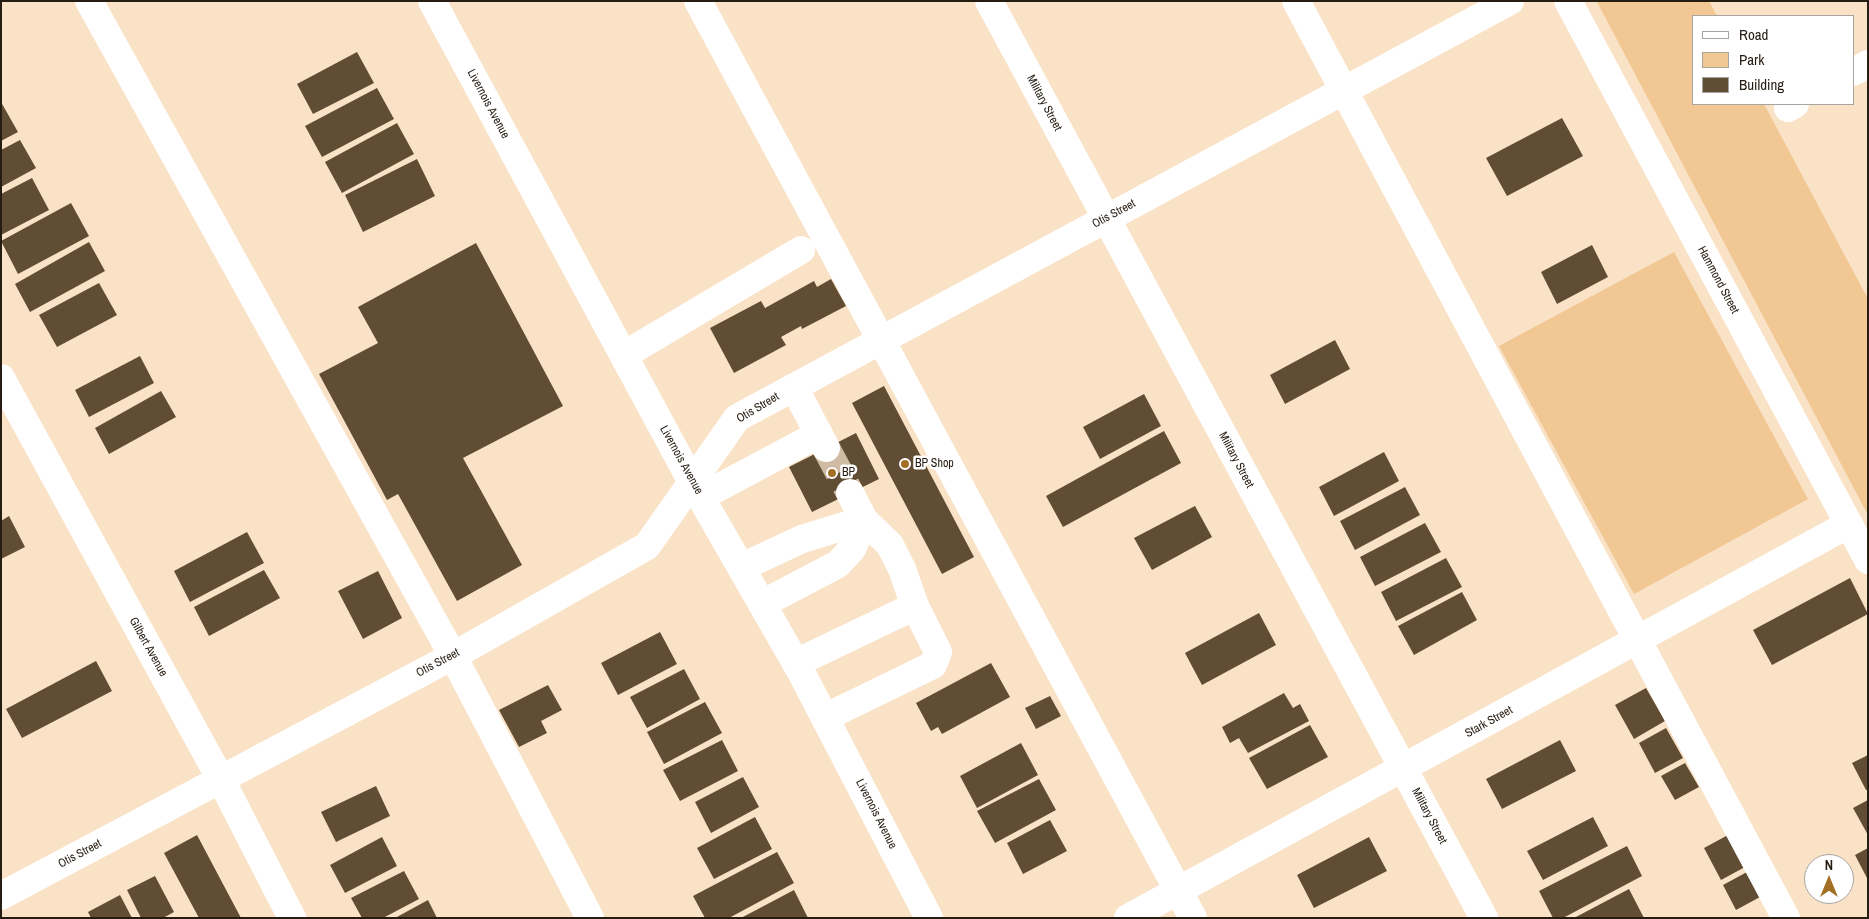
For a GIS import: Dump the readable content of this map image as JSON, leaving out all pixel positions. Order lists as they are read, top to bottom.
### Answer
{
  "streets": {
    "street": [
      "Military Street",
      "Livernois Avenue",
      "Otis Street",
      "Hammond Street",
      "Gilbert Avenue",
      "Stark Street"
    ]
  },
  "crossings": [
    ["Military Street", "Otis Street"],
    ["Military Street", "Stark Street"],
    ["Livernois Avenue", "Otis Street"],
    ["Otis Street", "Gilbert Avenue"],
    ["Hammond Street", "Stark Street"]
  ],
  "places": ["BP Shop", "BP"],
  "legend": ["Road", "Park", "Building"],
  "north": "top"
}
